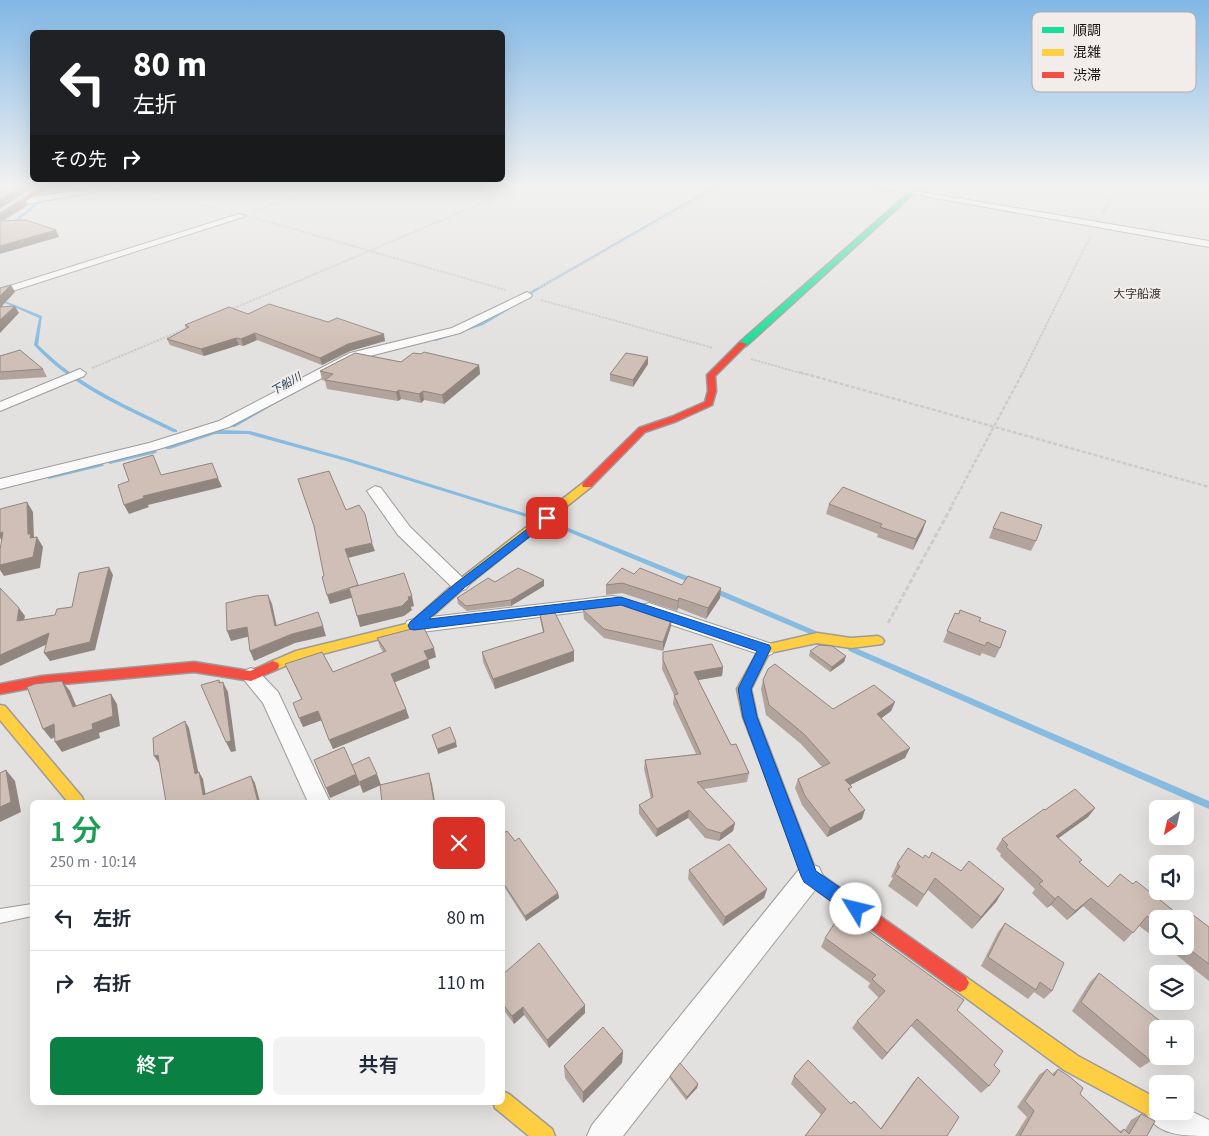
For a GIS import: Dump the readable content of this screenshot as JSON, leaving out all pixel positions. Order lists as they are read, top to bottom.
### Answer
{
  "districts": ["大字船渡"],
  "water": ["下船川"],
  "legend": ["順調", "混雑", "渋滞"],
  "north": "bottom left",
  "page": {
    "turn": ["80 m", "左折"],
    "then": "その先",
    "map_buttons": ["+", "−"],
    "heading": ["1 分", "250 m · 10:14"],
    "list": [
      {
        "name": "左折",
        "value": "80 m"
      },
      {
        "name": "右折",
        "value": "110 m"
      }
    ],
    "buttons": ["終了", "共有"]
  }
}
